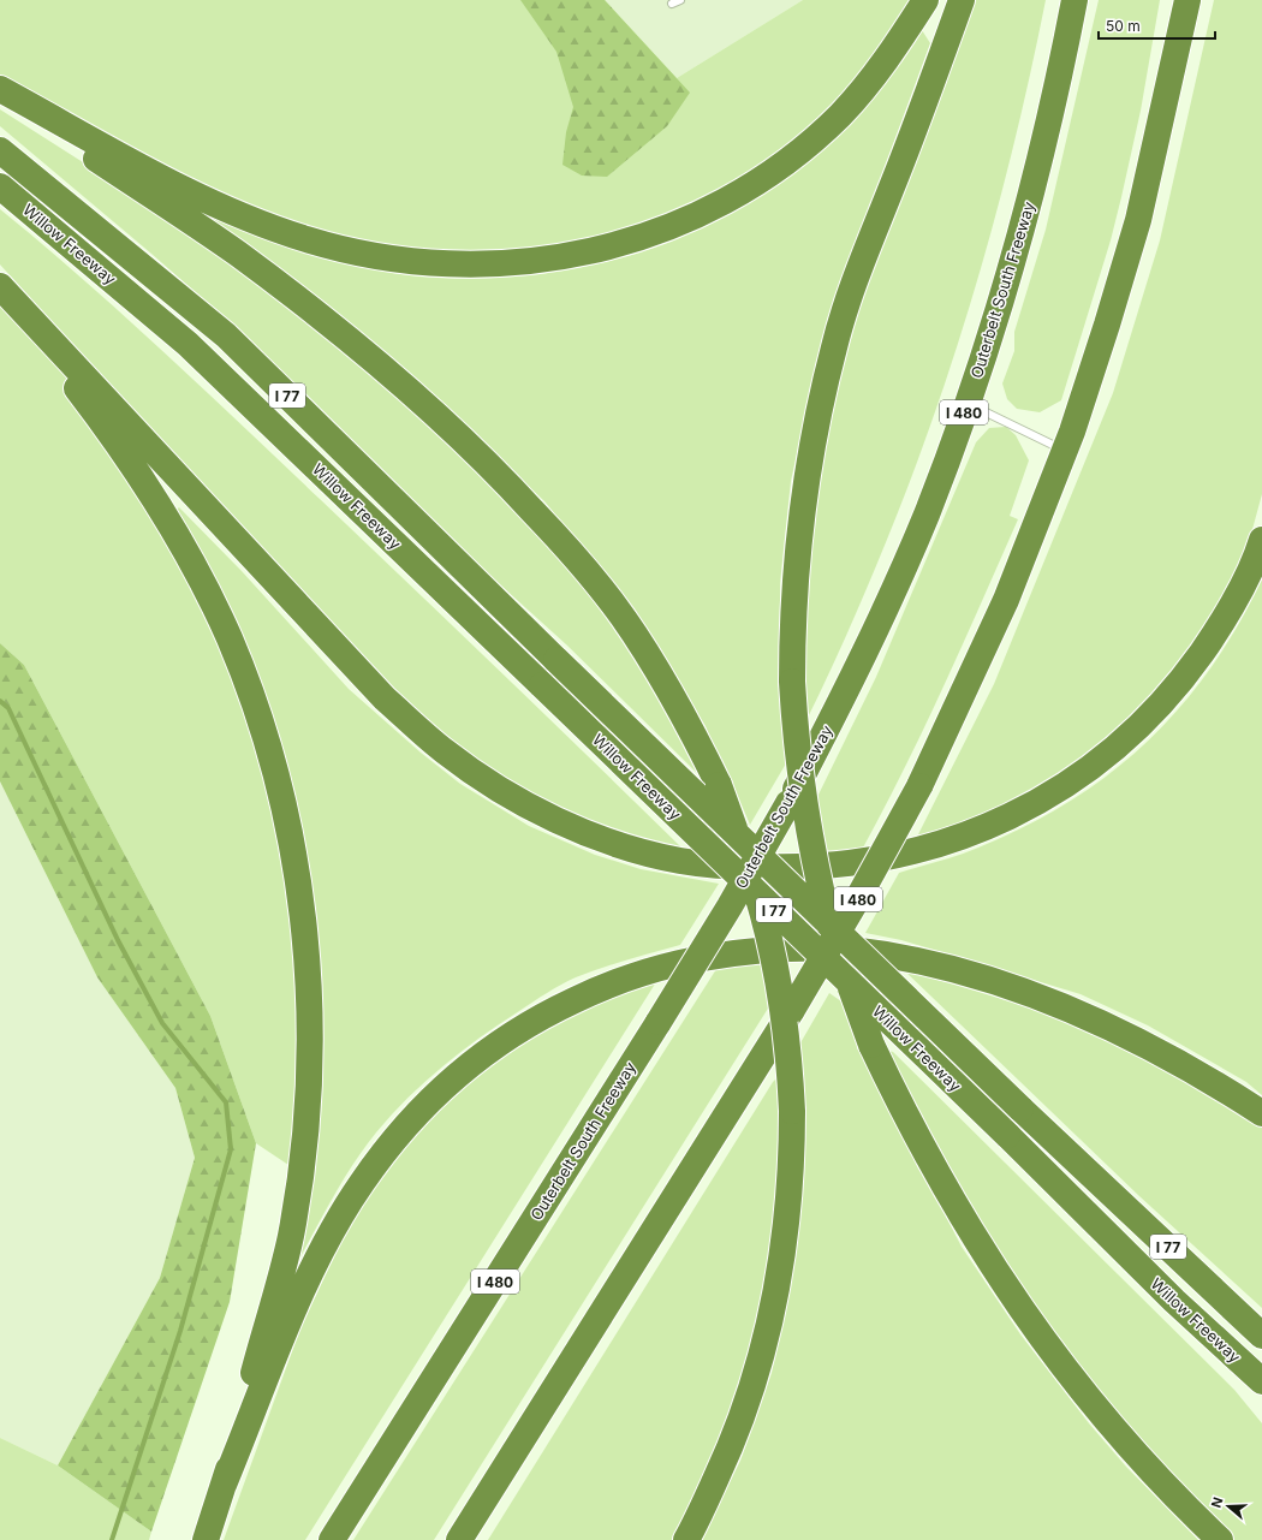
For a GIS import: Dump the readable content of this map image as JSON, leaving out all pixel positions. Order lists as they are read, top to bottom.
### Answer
{
  "streets": {
    "highway": [
      "Willow Freeway",
      "Outerbelt South Freeway",
      "I 77",
      "I 480"
    ]
  },
  "scale_bar": "50 m",
  "north": "left"
}
